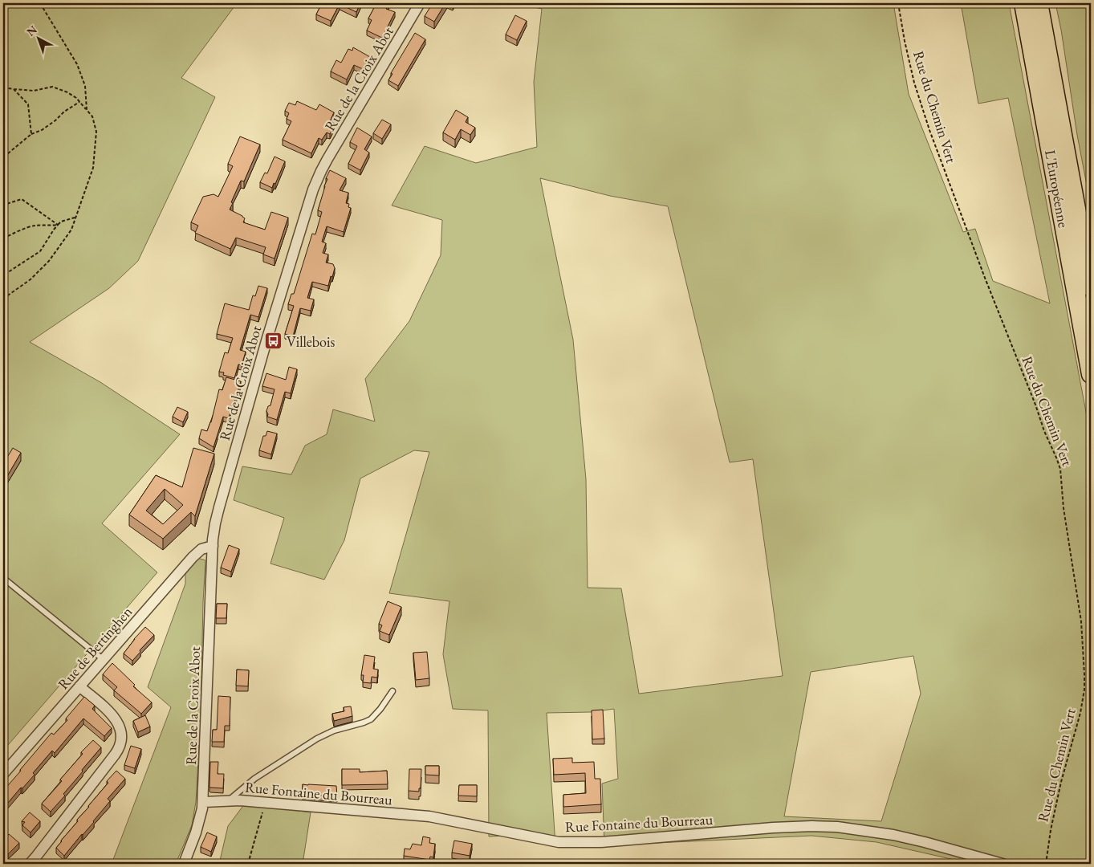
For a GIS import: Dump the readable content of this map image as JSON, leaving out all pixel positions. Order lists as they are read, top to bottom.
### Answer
{
  "streets": {
    "highway": ["L'Européenne"],
    "street": ["Rue de la Croix Abot", "Rue de Bertinghen", "Rue Fontaine du Bourreau"],
    "path": ["Rue du Chemin Vert"]
  },
  "crossings": [
    ["Rue de la Croix Abot", "Rue de Bertinghen"],
    ["Rue de la Croix Abot", "Rue Fontaine du Bourreau"]
  ],
  "places": {
    "bus stop": ["Villebois"]
  },
  "north": "top left"
}
